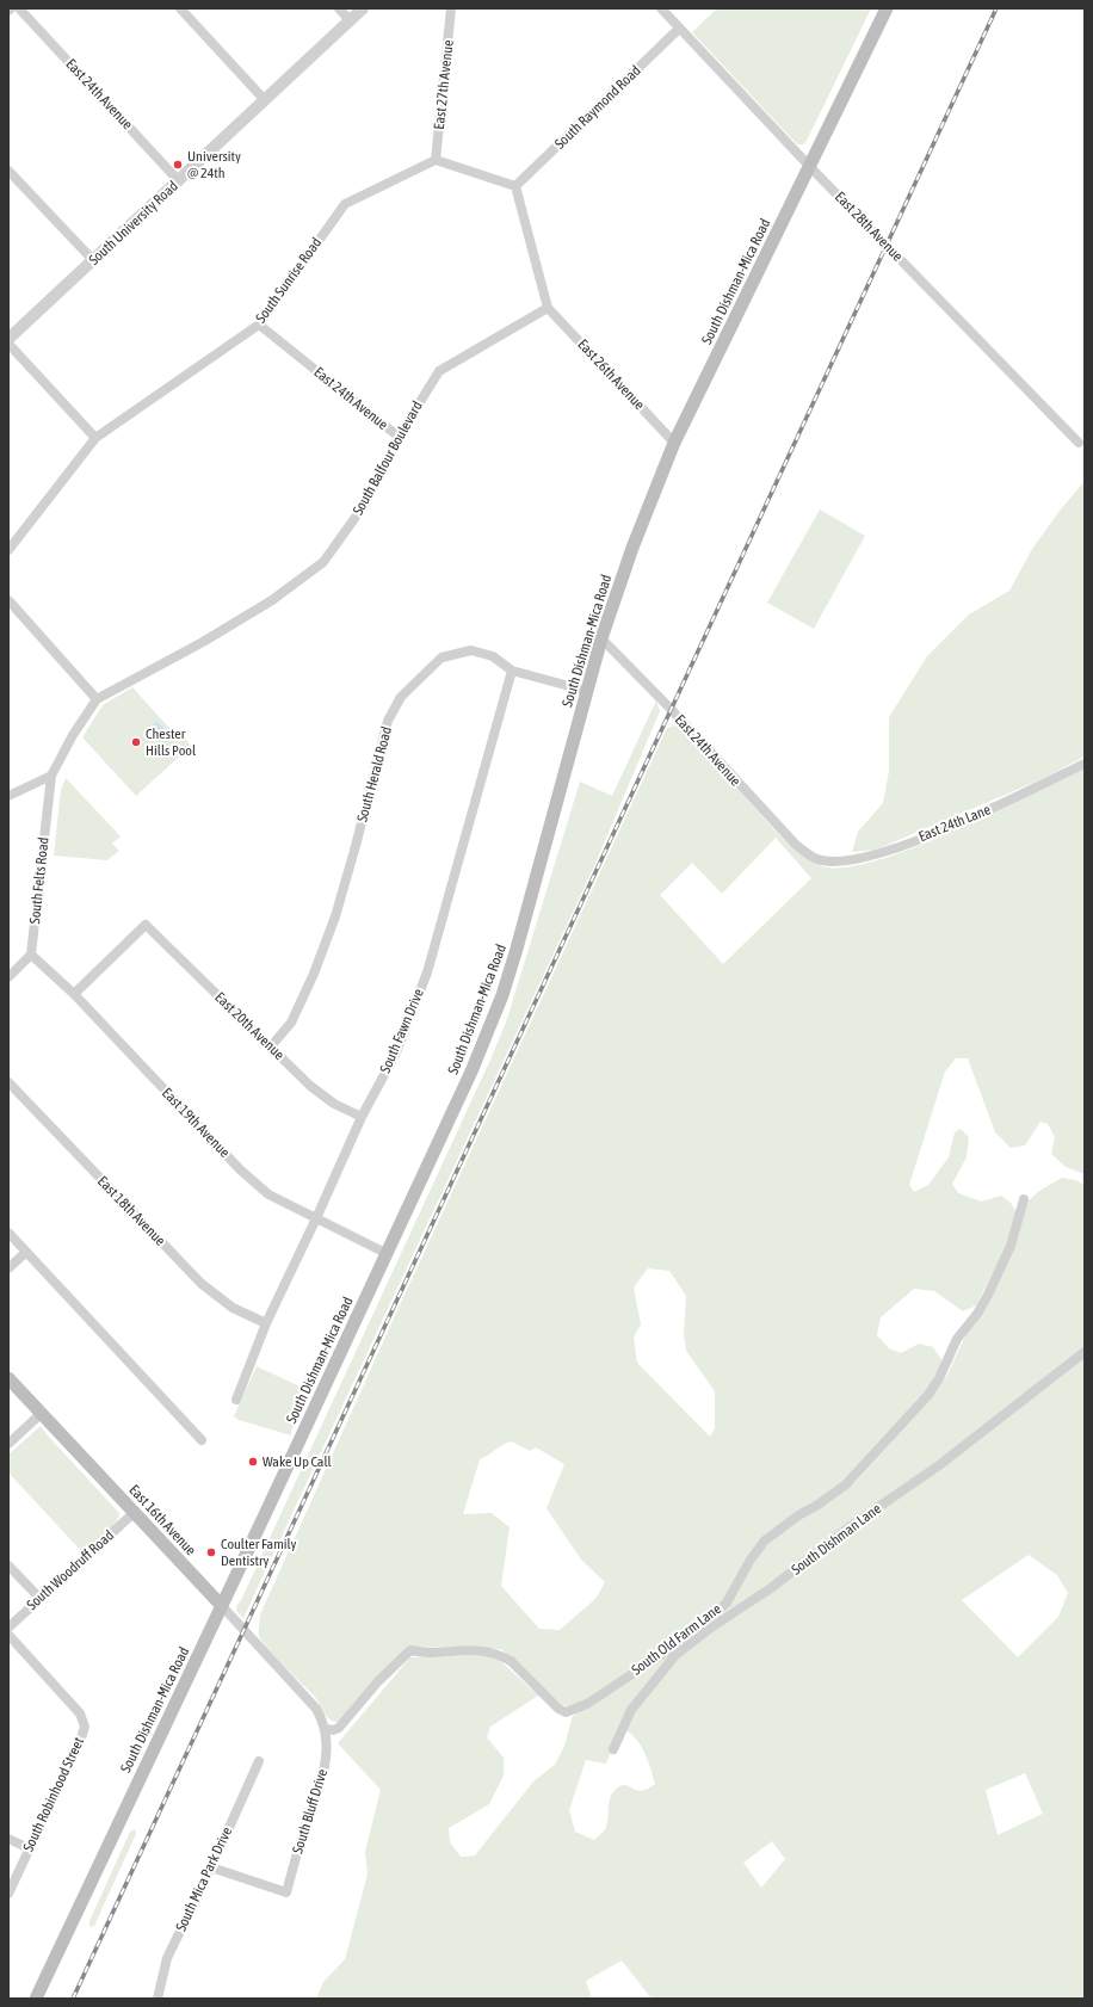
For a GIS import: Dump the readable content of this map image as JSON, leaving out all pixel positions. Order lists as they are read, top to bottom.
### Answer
{
  "streets": {
    "main road": ["South Dishman-Mica Road", "East 16th Avenue"],
    "street": [
      "East 27th Avenue",
      "East 24th Avenue",
      "South Raymond Road",
      "South University Road",
      "East 28th Avenue",
      "South Sunrise Road",
      "East 26th Avenue",
      "South Balfour Boulevard",
      "South Herald Road",
      "East 24th Lane",
      "South Felts Road",
      "East 20th Avenue",
      "South Fawn Drive",
      "East 19th Avenue",
      "East 18th Avenue",
      "South Dishman Lane",
      "South Woodruff Road",
      "South Old Farm Lane",
      "South Robinhood Street",
      "South Bluff Drive",
      "South Mica Park Drive"
    ]
  },
  "crossings": [
    ["East 27th Avenue", "South Sunrise Road"],
    ["East 24th Avenue", "South University Road"],
    ["East 24th Avenue", "South Sunrise Road"],
    ["East 24th Avenue", "South Dishman-Mica Road"],
    ["East 24th Avenue", "South Balfour Boulevard"],
    ["East 24th Avenue", "East 24th Lane"],
    ["South Raymond Road", "East 28th Avenue"],
    ["East 28th Avenue", "South Dishman-Mica Road"],
    ["South Dishman-Mica Road", "East 26th Avenue"],
    ["South Dishman-Mica Road", "South Herald Road"],
    ["South Dishman-Mica Road", "East 19th Avenue"],
    ["South Dishman-Mica Road", "East 16th Avenue"],
    ["East 26th Avenue", "South Balfour Boulevard"],
    ["South Balfour Boulevard", "South Felts Road"],
    ["South Herald Road", "East 20th Avenue"],
    ["South Herald Road", "South Fawn Drive"],
    ["South Felts Road", "East 19th Avenue"],
    ["East 20th Avenue", "South Fawn Drive"],
    ["East 20th Avenue", "East 19th Avenue"],
    ["South Fawn Drive", "East 19th Avenue"],
    ["South Fawn Drive", "East 18th Avenue"],
    ["East 16th Avenue", "South Woodruff Road"],
    ["East 16th Avenue", "South Old Farm Lane"],
    ["East 16th Avenue", "South Bluff Drive"],
    ["South Old Farm Lane", "South Bluff Drive"],
    ["South Bluff Drive", "South Mica Park Drive"]
  ],
  "places": [
    "University @ 24th",
    "Chester Hills Pool",
    "Wake Up Call",
    "Coulter Family Dentistry"
  ]
}
